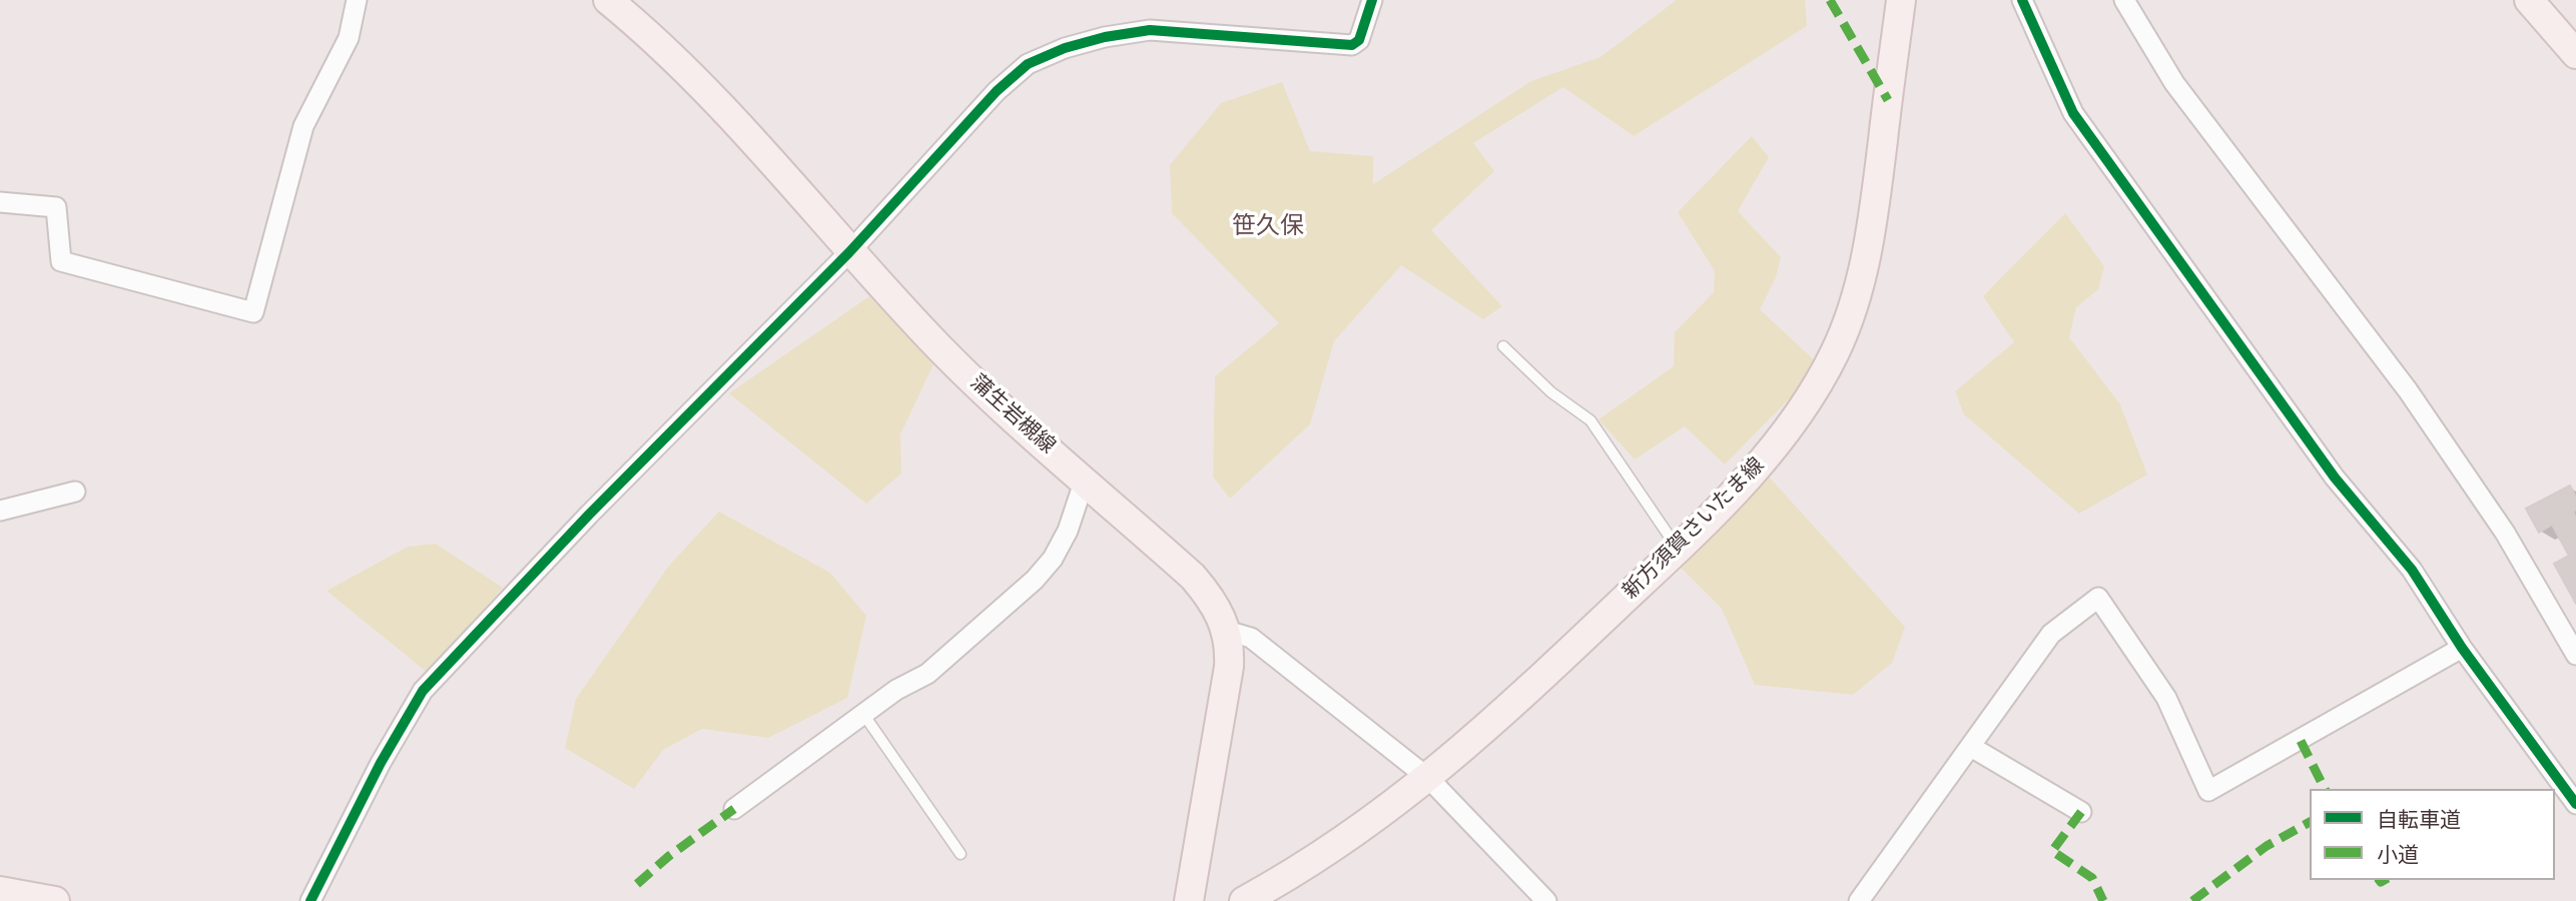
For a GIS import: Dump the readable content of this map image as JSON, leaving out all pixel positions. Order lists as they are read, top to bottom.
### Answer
{
  "streets": {
    "main road": ["蒲生岩槻線", "新方須賀さいたま線"]
  },
  "districts": ["笹久保"],
  "legend": ["自転車道", "小道"]
}
